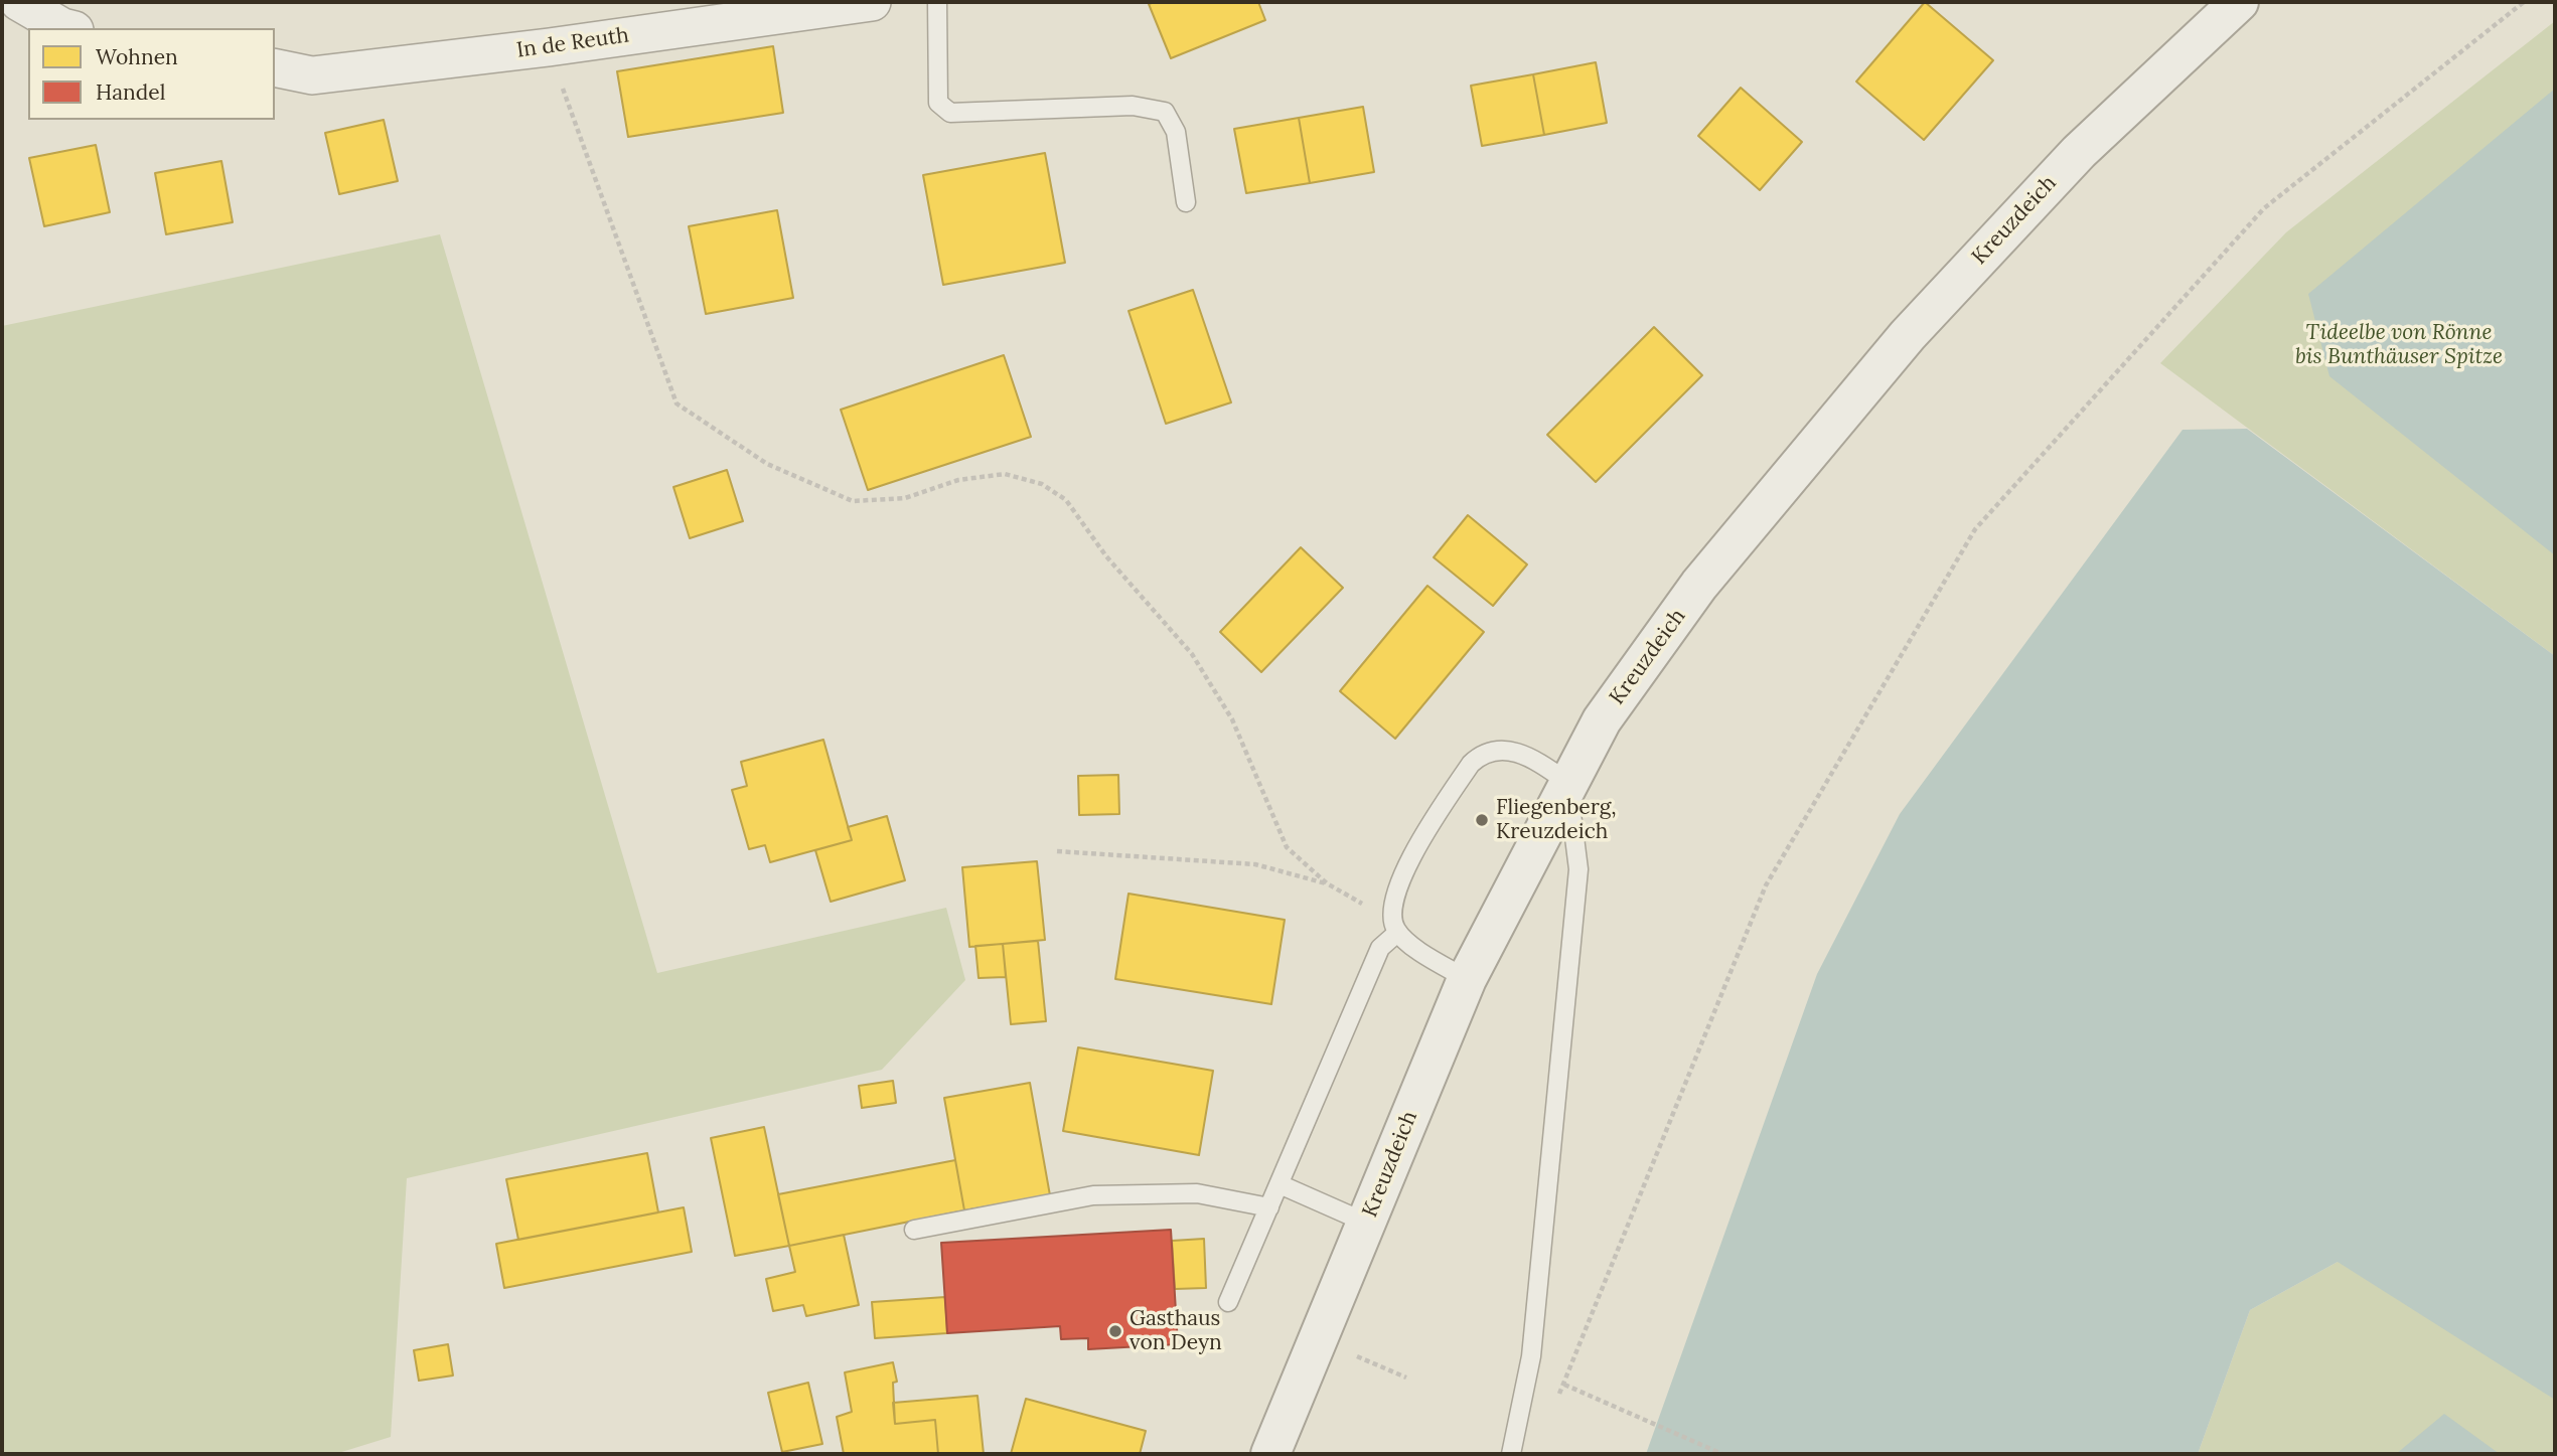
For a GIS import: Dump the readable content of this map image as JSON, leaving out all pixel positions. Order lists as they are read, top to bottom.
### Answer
{
  "streets": {
    "street": ["In de Reuth", "Kreuzdeich"]
  },
  "parks": ["Tideelbe von Rönne bis Bunthäuser Spitze"],
  "places": ["Fliegenberg, Kreuzdeich", "Gasthaus von Deyn"],
  "legend": ["Wohnen", "Handel"]
}
